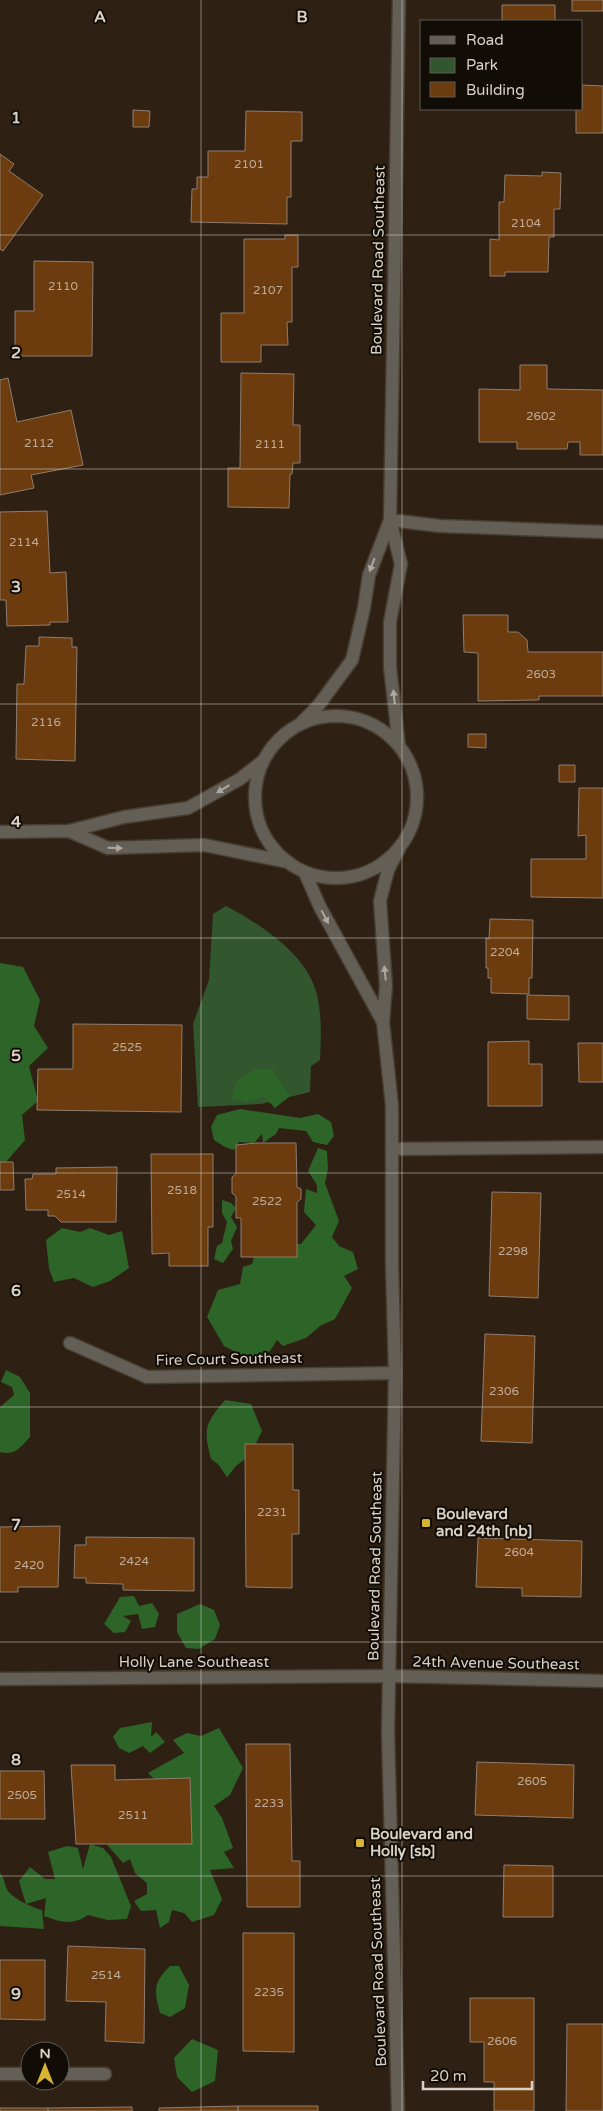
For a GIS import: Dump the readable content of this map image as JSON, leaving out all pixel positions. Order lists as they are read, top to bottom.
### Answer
{
  "streets": {
    "street": [
      "Boulevard Road Southeast",
      "Fire Court Southeast",
      "Holly Lane Southeast",
      "24th Avenue Southeast"
    ]
  },
  "crossings": [
    ["Boulevard Road Southeast", "Fire Court Southeast"],
    ["Boulevard Road Southeast", "Holly Lane Southeast"],
    ["Boulevard Road Southeast", "24th Avenue Southeast"],
    ["Holly Lane Southeast", "24th Avenue Southeast"]
  ],
  "places": {
    "transit": ["Boulevard and 24th [nb]", "Boulevard and Holly [sb]"]
  },
  "house_numbers": [
    "2101",
    "2104",
    "2110",
    "2107",
    "2602",
    "2112",
    "2111",
    "2114",
    "2603",
    "2116",
    "2204",
    "2525",
    "2518",
    "2514",
    "2522",
    "2298",
    "2306",
    "2231",
    "2604",
    "2424",
    "2420",
    "2605",
    "2505",
    "2233",
    "2511",
    "2514",
    "2235",
    "2606"
  ],
  "legend": ["Road", "Park", "Building"],
  "scale_bar": "20 m",
  "north": "top",
  "grid": {
    "columns": ["A", "B"],
    "rows": [
      "1",
      "2",
      "3",
      "4",
      "5",
      "6",
      "7",
      "8",
      "9"
    ]
  }
}
